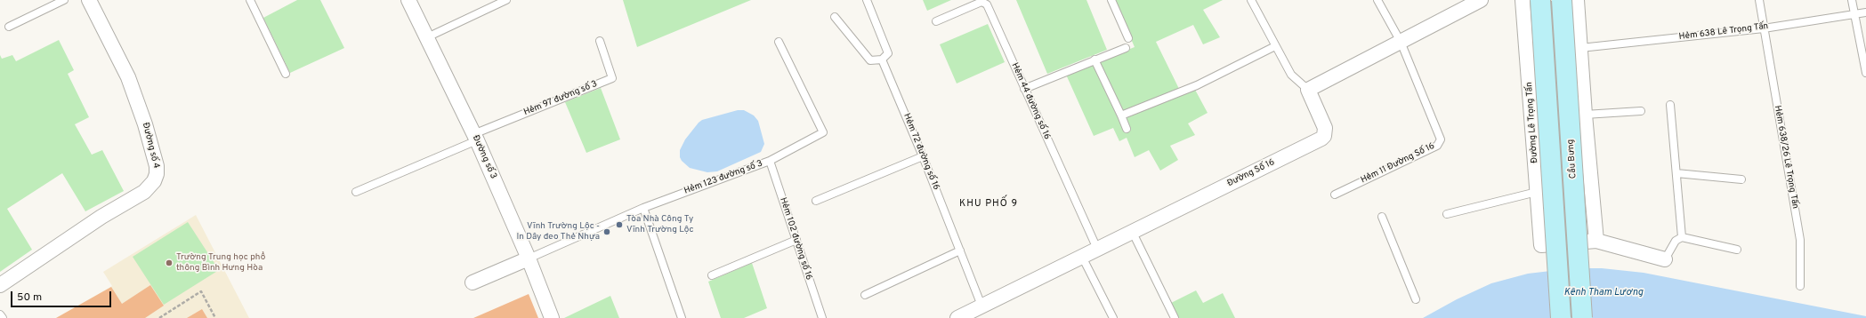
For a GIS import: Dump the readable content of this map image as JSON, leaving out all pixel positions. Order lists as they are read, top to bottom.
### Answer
{
  "streets": {
    "main road": ["Cầu Bưng"],
    "street": [
      "Đường Lê Trọng Tấn",
      "Đường số 4",
      "Đường số 3",
      "Đường Số 16"
    ],
    "lane": [
      "Hẻm 638 Lê Trọng Tấn",
      "Hẻm 97 đường số 3",
      "Hẻm 44 đường số 16",
      "Hẻm 72 đường số 16",
      "Hẻm 638/26 Lê Trọng Tấn",
      "Hẻm 11 Đường Số 16",
      "Hẻm 123 đường số 3",
      "Hẻm 102 đường số 16"
    ]
  },
  "crossings": [
    ["Hẻm 638 Lê Trọng Tấn", "Hẻm 638/26 Lê Trọng Tấn"],
    ["Hẻm 97 đường số 3", "Đường số 3"],
    ["Hẻm 44 đường số 16", "Đường Số 16"],
    ["Hẻm 72 đường số 16", "Đường Số 16"],
    ["Đường số 3", "Hẻm 123 đường số 3"],
    ["Hẻm 123 đường số 3", "Hẻm 102 đường số 16"]
  ],
  "districts": ["KHU PHỐ 9"],
  "water": ["Kênh Tham Lương"],
  "places": ["Tòa Nhà Công Ty Vĩnh Trường Lộc", "Vĩnh Trường Lộc - In Dây đeo Thẻ Nhựa", "Trường Trung học phổ thông Bình Hưng Hòa"],
  "scale_bar": "50 m"
}
